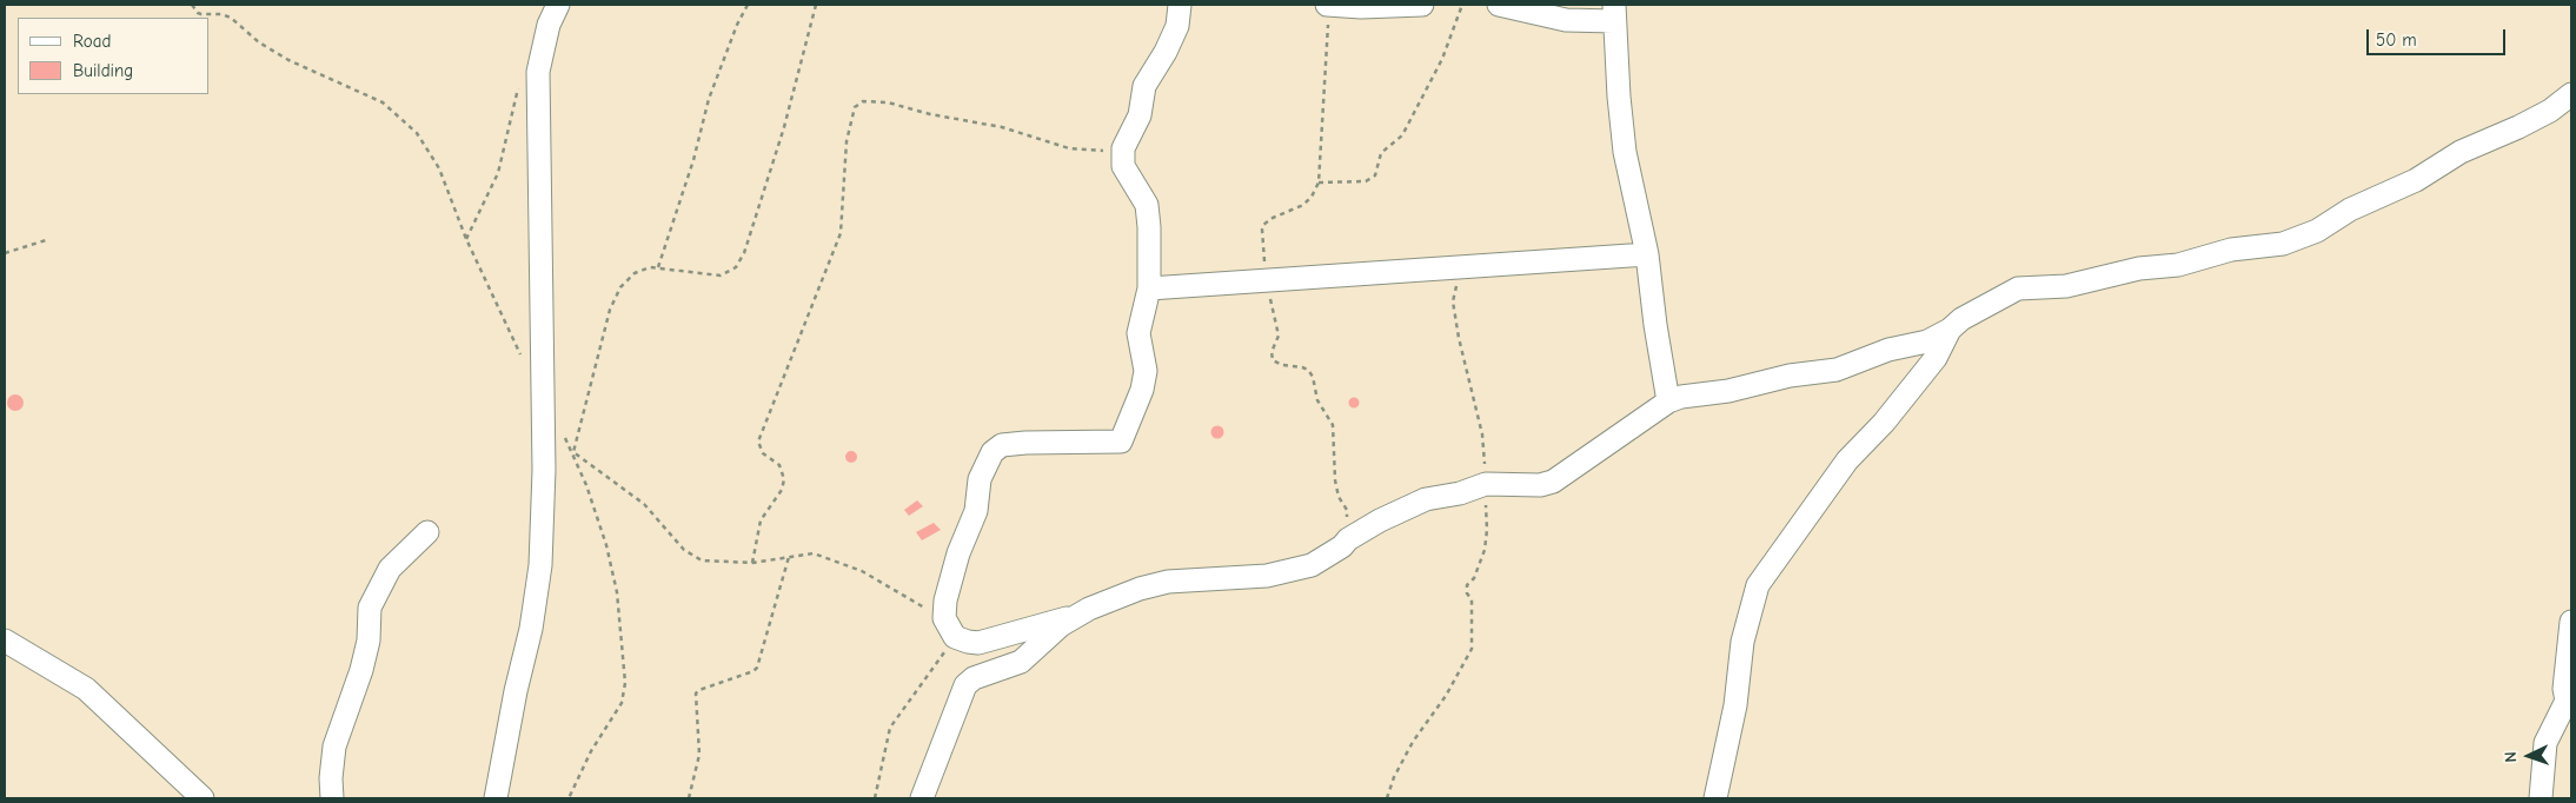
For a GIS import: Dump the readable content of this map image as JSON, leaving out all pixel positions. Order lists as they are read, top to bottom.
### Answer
{
  "legend": ["Road", "Building"],
  "scale_bar": "50 m",
  "north": "left"
}
